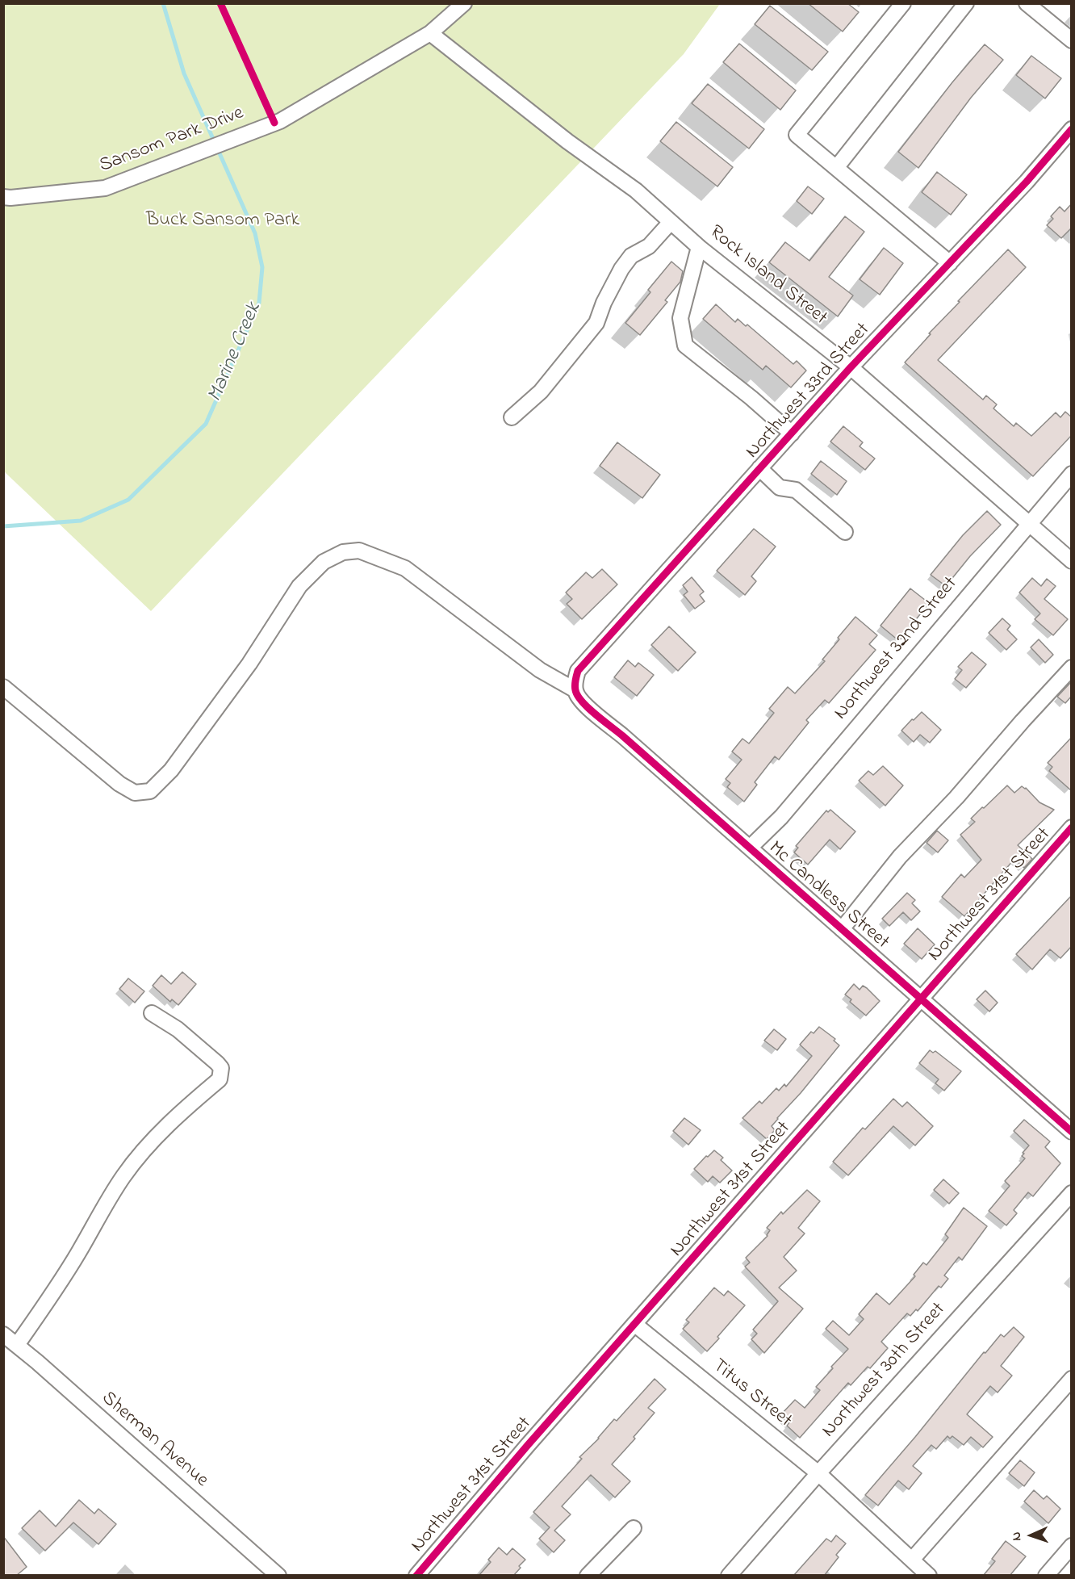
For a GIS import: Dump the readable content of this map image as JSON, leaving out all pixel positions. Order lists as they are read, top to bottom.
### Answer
{
  "streets": {
    "street": [
      "Sansom Park Drive",
      "Rock Island Street",
      "Northwest 33rd Street",
      "Northwest 32nd Street",
      "Northwest 31st Street",
      "Mc Candless Street",
      "Northwest 30th Street",
      "Titus Street",
      "Sherman Avenue"
    ]
  },
  "crossings": [
    ["Sansom Park Drive", "Rock Island Street"],
    ["Rock Island Street", "Northwest 33rd Street"],
    ["Rock Island Street", "Northwest 32nd Street"],
    ["Northwest 33rd Street", "Mc Candless Street"],
    ["Northwest 32nd Street", "Mc Candless Street"],
    ["Northwest 31st Street", "Mc Candless Street"],
    ["Northwest 31st Street", "Titus Street"],
    ["Northwest 30th Street", "Titus Street"]
  ],
  "water": ["Marine Creek"],
  "parks": ["Buck Sansom Park"],
  "north": "left"
}
